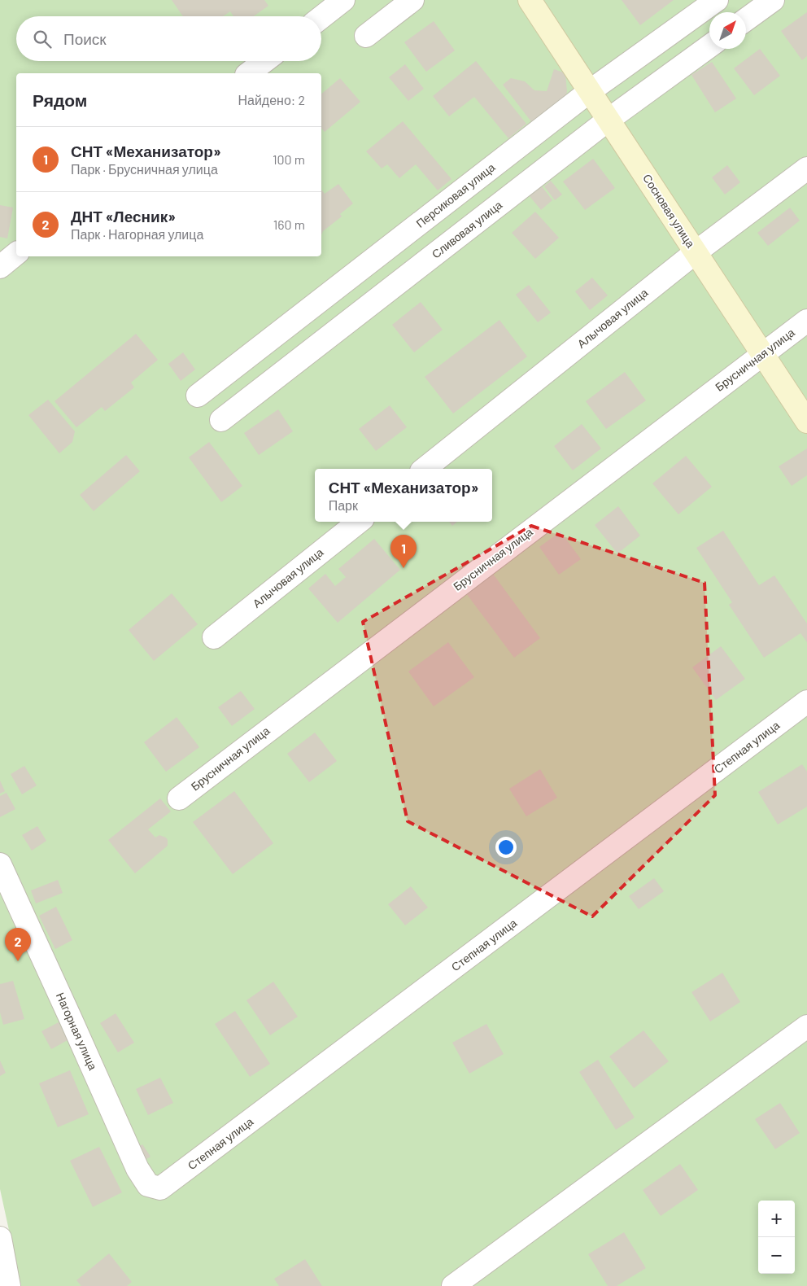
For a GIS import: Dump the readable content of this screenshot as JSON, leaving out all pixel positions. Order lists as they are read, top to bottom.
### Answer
{
  "streets": {
    "street": [
      "Персиковая улица",
      "Сосновая улица",
      "Сливовая улица",
      "Алычовая улица",
      "Брусничная улица",
      "Степная улица",
      "Нагорная улица"
    ]
  },
  "crossings": [
    ["Персиковая улица", "Сосновая улица"],
    ["Сосновая улица", "Сливовая улица"],
    ["Сосновая улица", "Алычовая улица"],
    ["Сосновая улица", "Брусничная улица"],
    ["Степная улица", "Нагорная улица"]
  ],
  "north": "top right",
  "page": {
    "search": "Поиск",
    "heading": ["Рядом", "Найдено: 2"],
    "list": [
      {
        "mark": "1",
        "name": "СНТ «Механизатор»",
        "note": "Парк · Брусничная улица",
        "value": "100 m"
      },
      {
        "mark": "2",
        "name": "ДНТ «Лесник»",
        "note": "Парк · Нагорная улица",
        "value": "160 m"
      }
    ],
    "popup": ["СНТ «Механизатор»", "Парк"],
    "pins": ["1", "2"],
    "map_buttons": ["+", "−"]
  }
}
